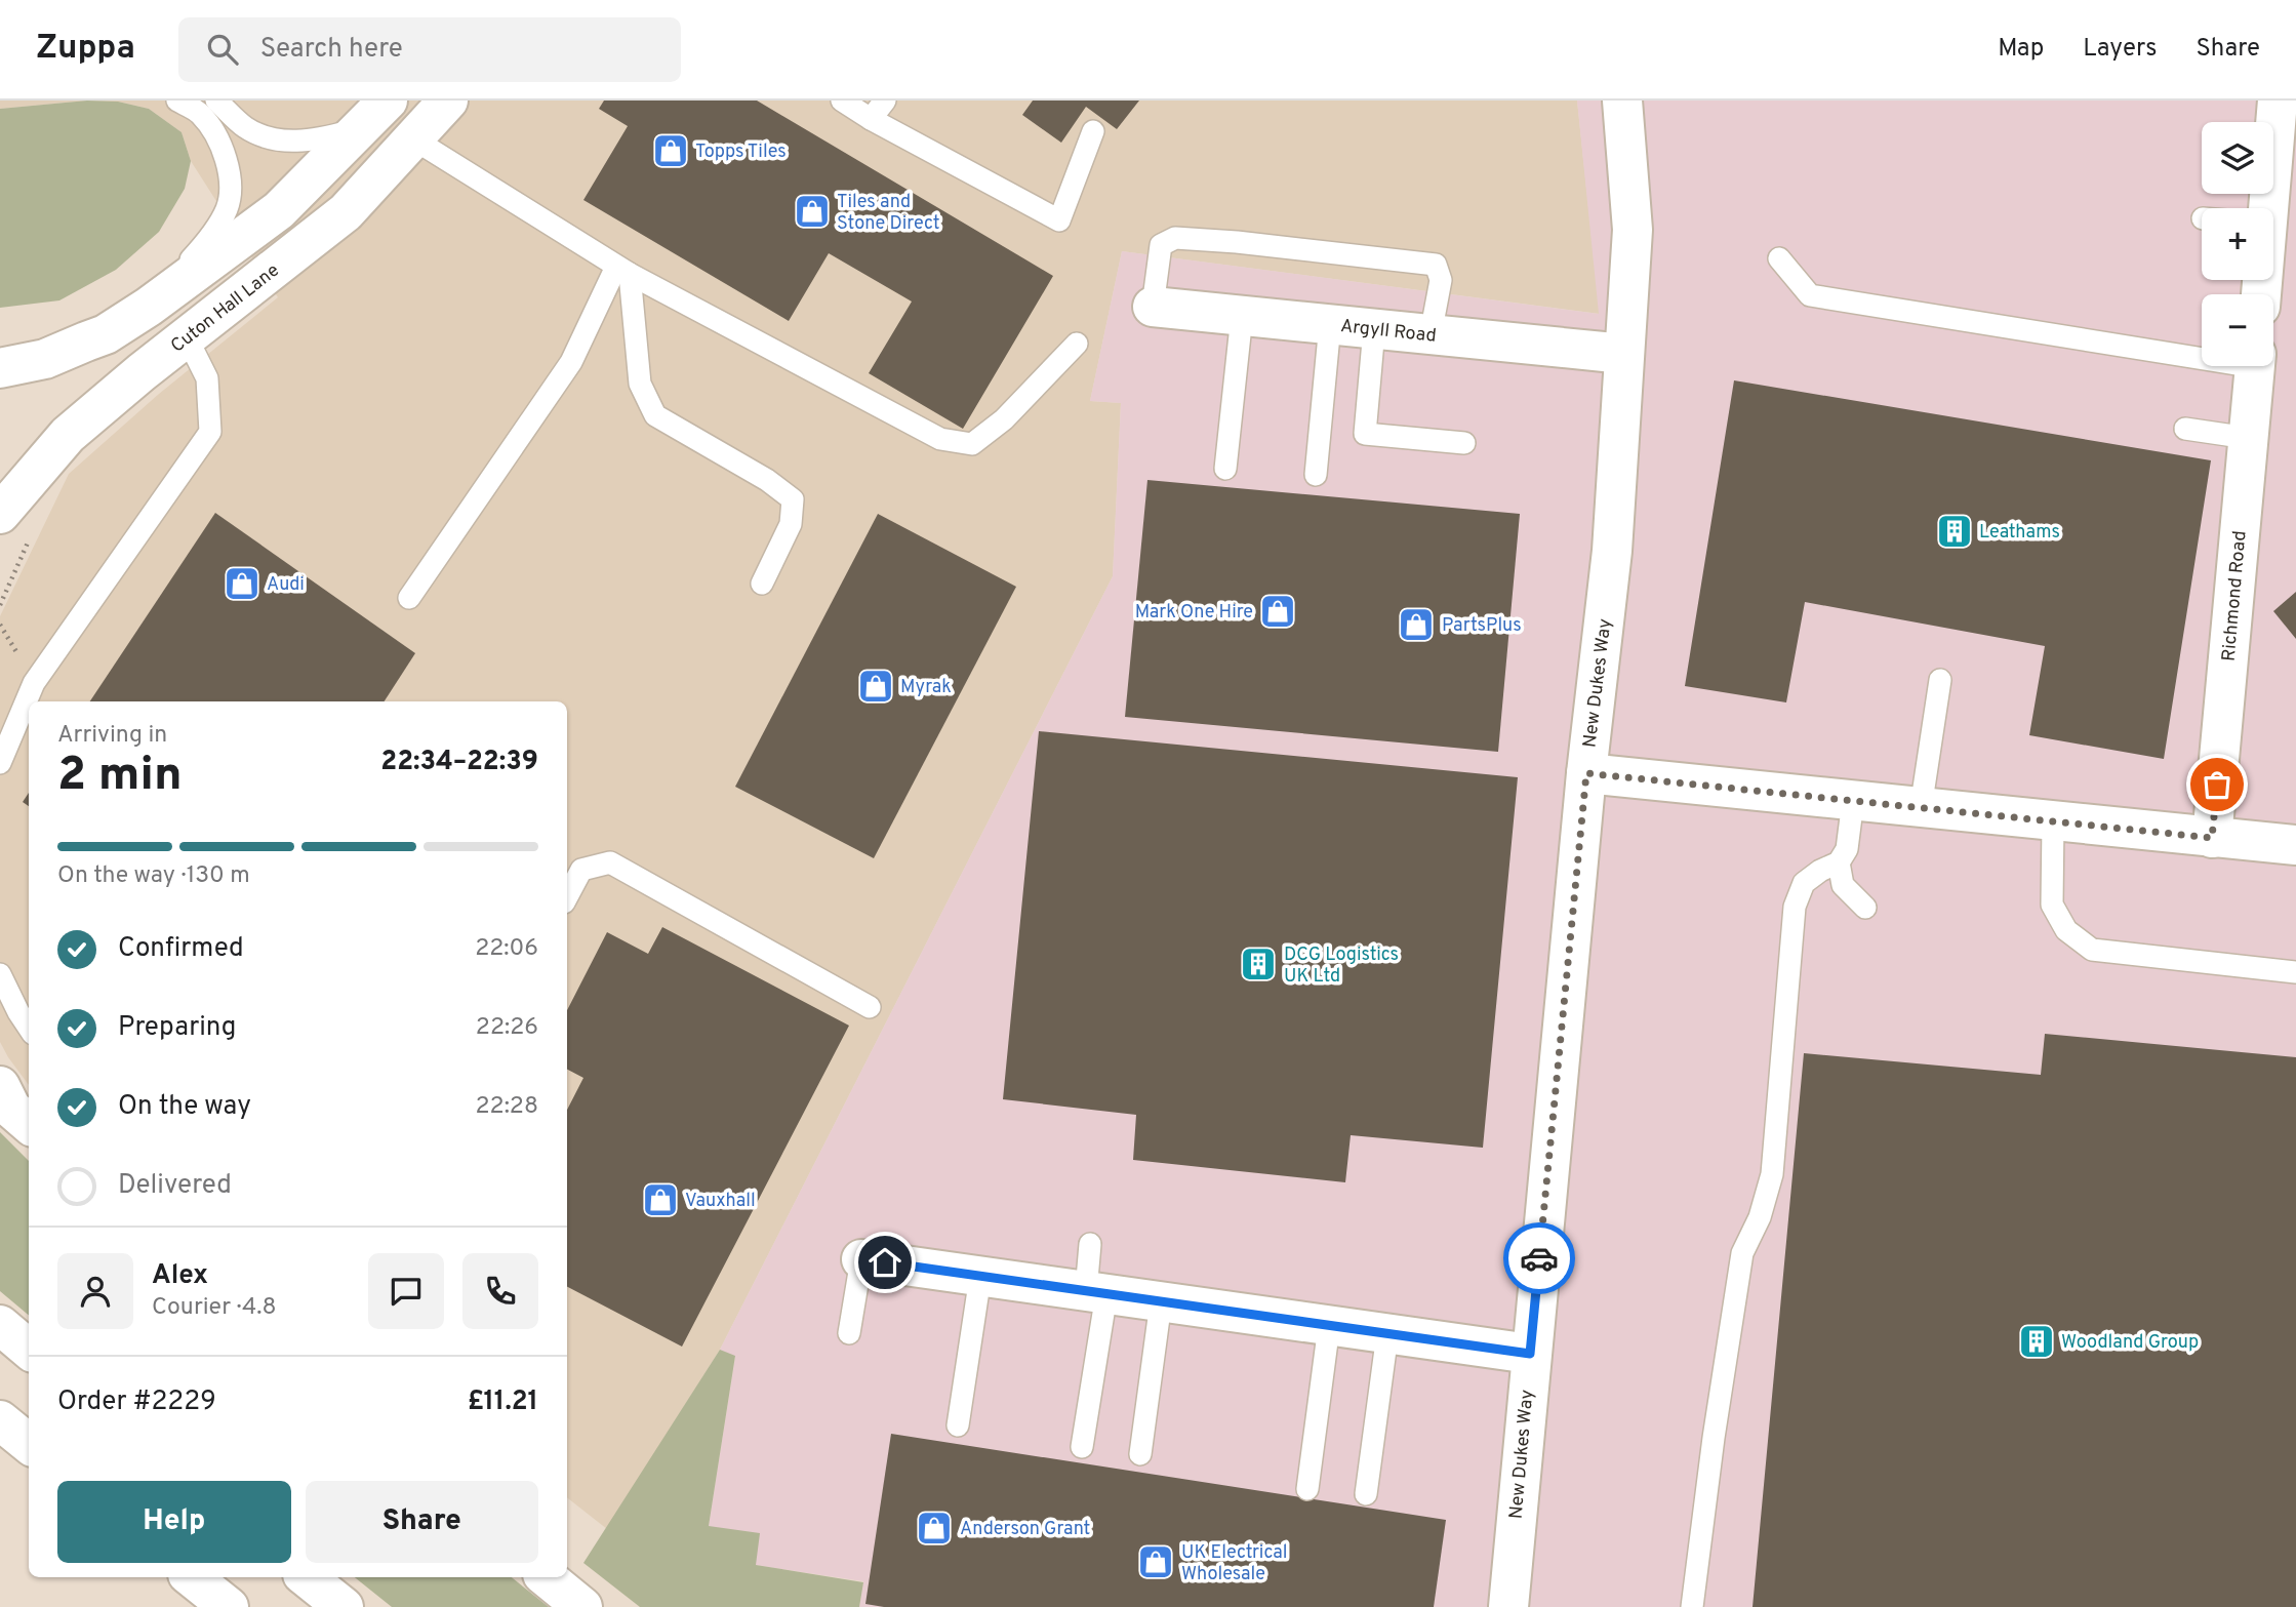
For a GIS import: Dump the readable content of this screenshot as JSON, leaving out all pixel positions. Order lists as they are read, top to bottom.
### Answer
{
  "streets": {
    "street": [
      "Cuton Hall Lane",
      "Argyll Road",
      "Richmond Road",
      "New Dukes Way"
    ]
  },
  "crossings": [
    ["Argyll Road", "New Dukes Way"]
  ],
  "places": {
    "shop": [
      "Topps Tiles",
      "Tiles and Stone Direct",
      "Audi",
      "Mark One Hire",
      "PartsPlus",
      "Myrak",
      "Vauxhall",
      "Anderson Grant",
      "UK Electrical Wholesale"
    ],
    "building": ["Leathams", "DCG Logistics UK Ltd", "Woodland Group"]
  },
  "page": {
    "header": "Zuppa",
    "search": "Search here",
    "nav": ["Map", "Layers", "Share"],
    "map_buttons": ["+", "−"],
    "heading": ["2 min", "Arriving in", "22:34–22:39"],
    "panel": [
      "Alex",
      "Courier · 4.8",
      "Order #2229",
      "£11.21"
    ],
    "bar": "On the way · 130 m",
    "list": [
      ["Confirmed", "22:06"],
      ["Preparing", "22:26"],
      ["On the way", "22:28"],
      "Delivered"
    ],
    "buttons": ["Help", "Share"]
  }
}
